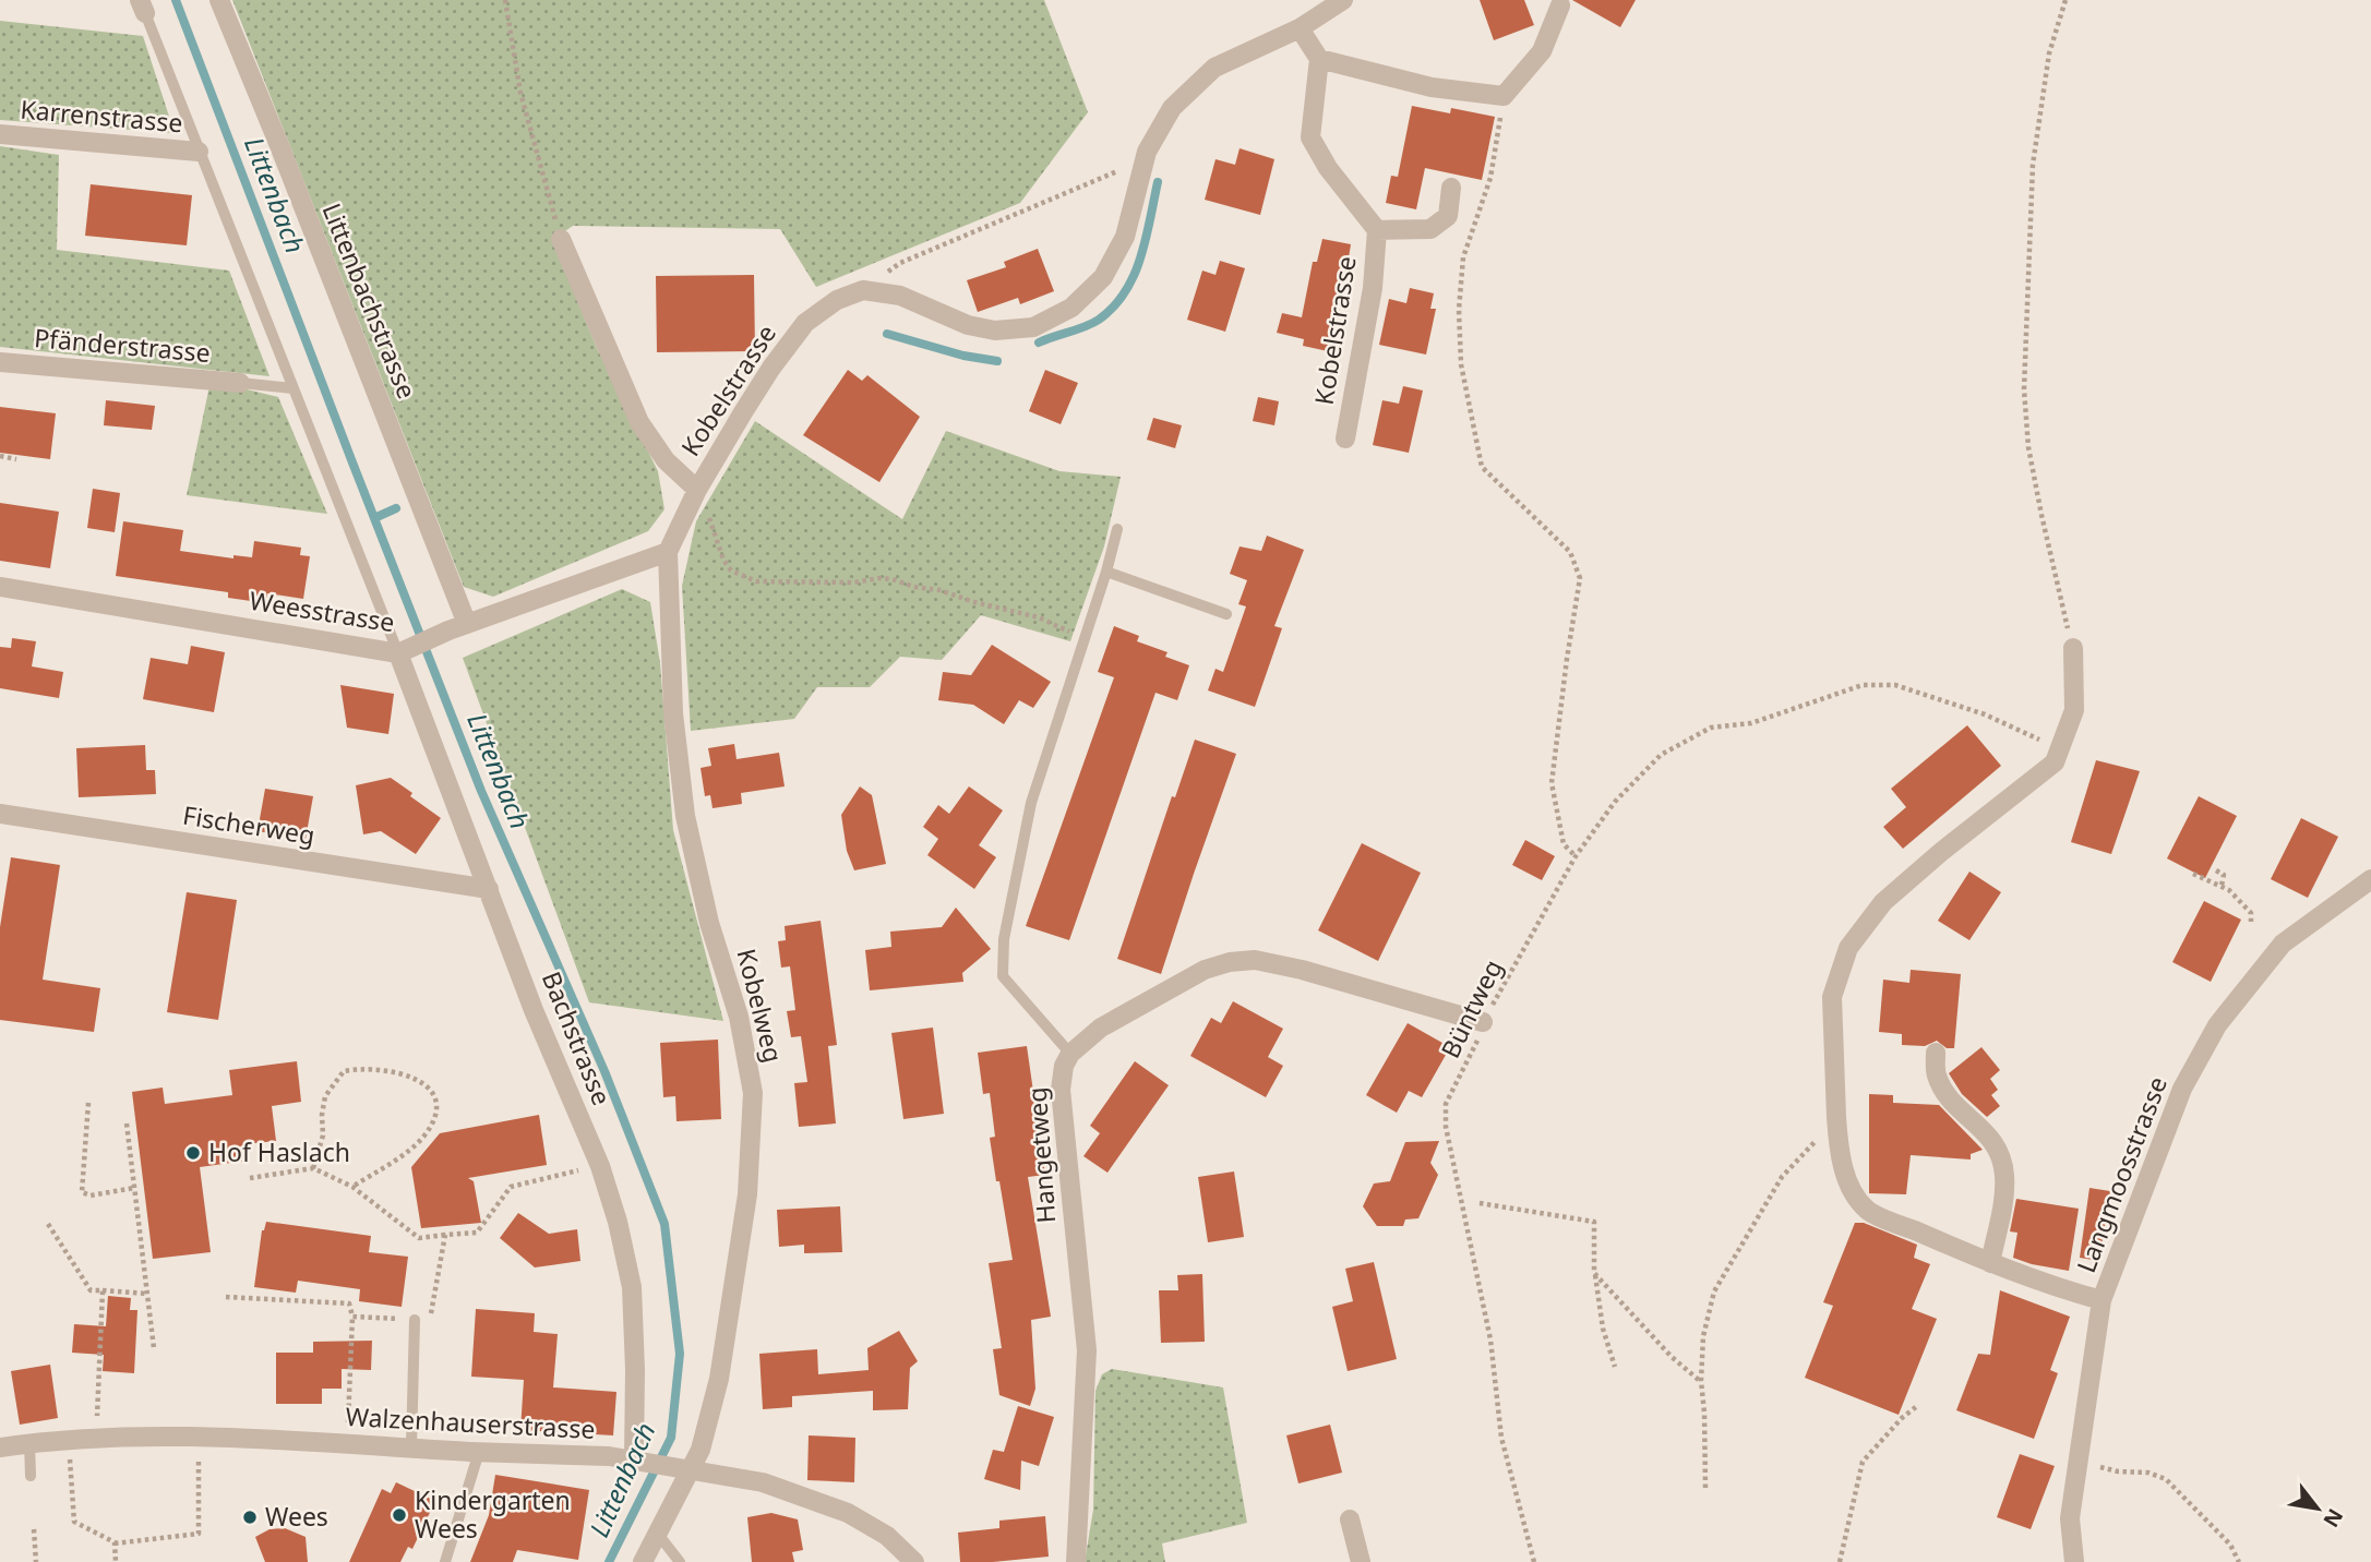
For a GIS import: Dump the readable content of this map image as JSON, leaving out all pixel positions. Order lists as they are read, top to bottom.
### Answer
{
  "streets": {
    "street": [
      "Karrenstrasse",
      "Littenbachstrasse",
      "Kobelstrasse",
      "Pfänderstrasse",
      "Weesstrasse",
      "Fischerweg",
      "Kobelweg",
      "Bachstrasse",
      "Hangetweg",
      "Langmoosstrasse",
      "Walzenhauserstrasse"
    ],
    "path": ["Büntweg"]
  },
  "crossings": [
    ["Littenbachstrasse", "Weesstrasse"],
    ["Kobelstrasse", "Weesstrasse"],
    ["Kobelstrasse", "Kobelweg"],
    ["Weesstrasse", "Kobelweg"],
    ["Weesstrasse", "Bachstrasse"],
    ["Fischerweg", "Bachstrasse"],
    ["Kobelweg", "Walzenhauserstrasse"],
    ["Bachstrasse", "Walzenhauserstrasse"]
  ],
  "water": ["Littenbach"],
  "places": ["Hof Haslach", "Kindergarten Wees", "Wees"],
  "north": "bottom right"
}
